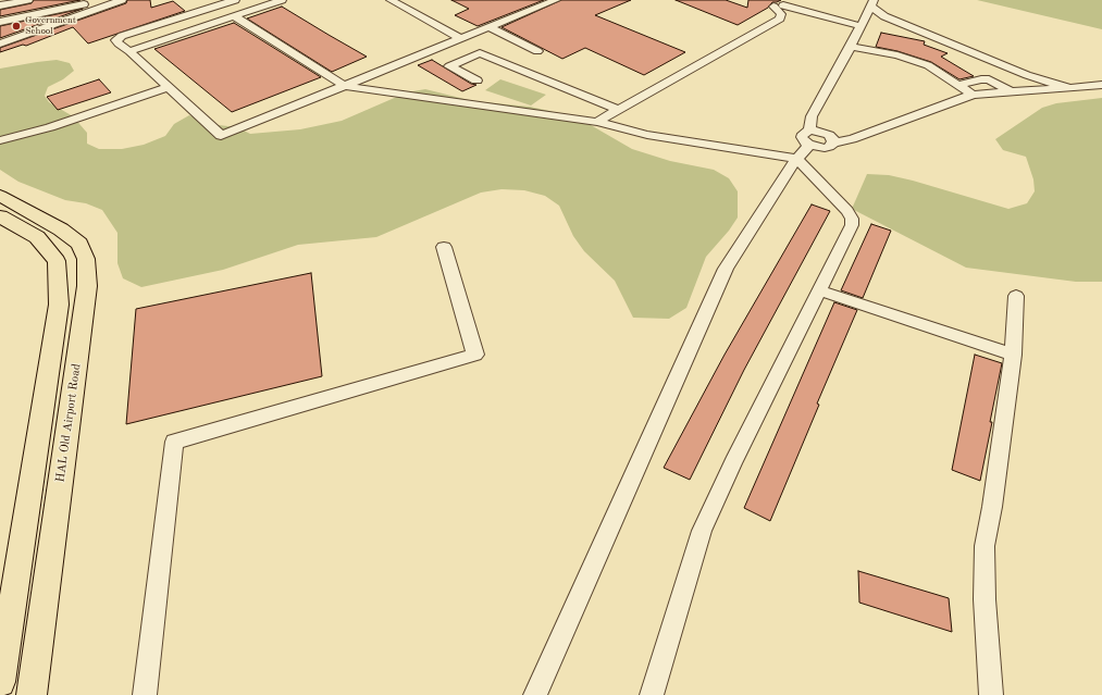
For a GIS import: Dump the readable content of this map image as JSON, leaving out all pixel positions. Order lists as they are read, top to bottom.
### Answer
{
  "streets": {
    "main road": ["HAL Old Airport Road"]
  },
  "places": ["Government School"]
}
